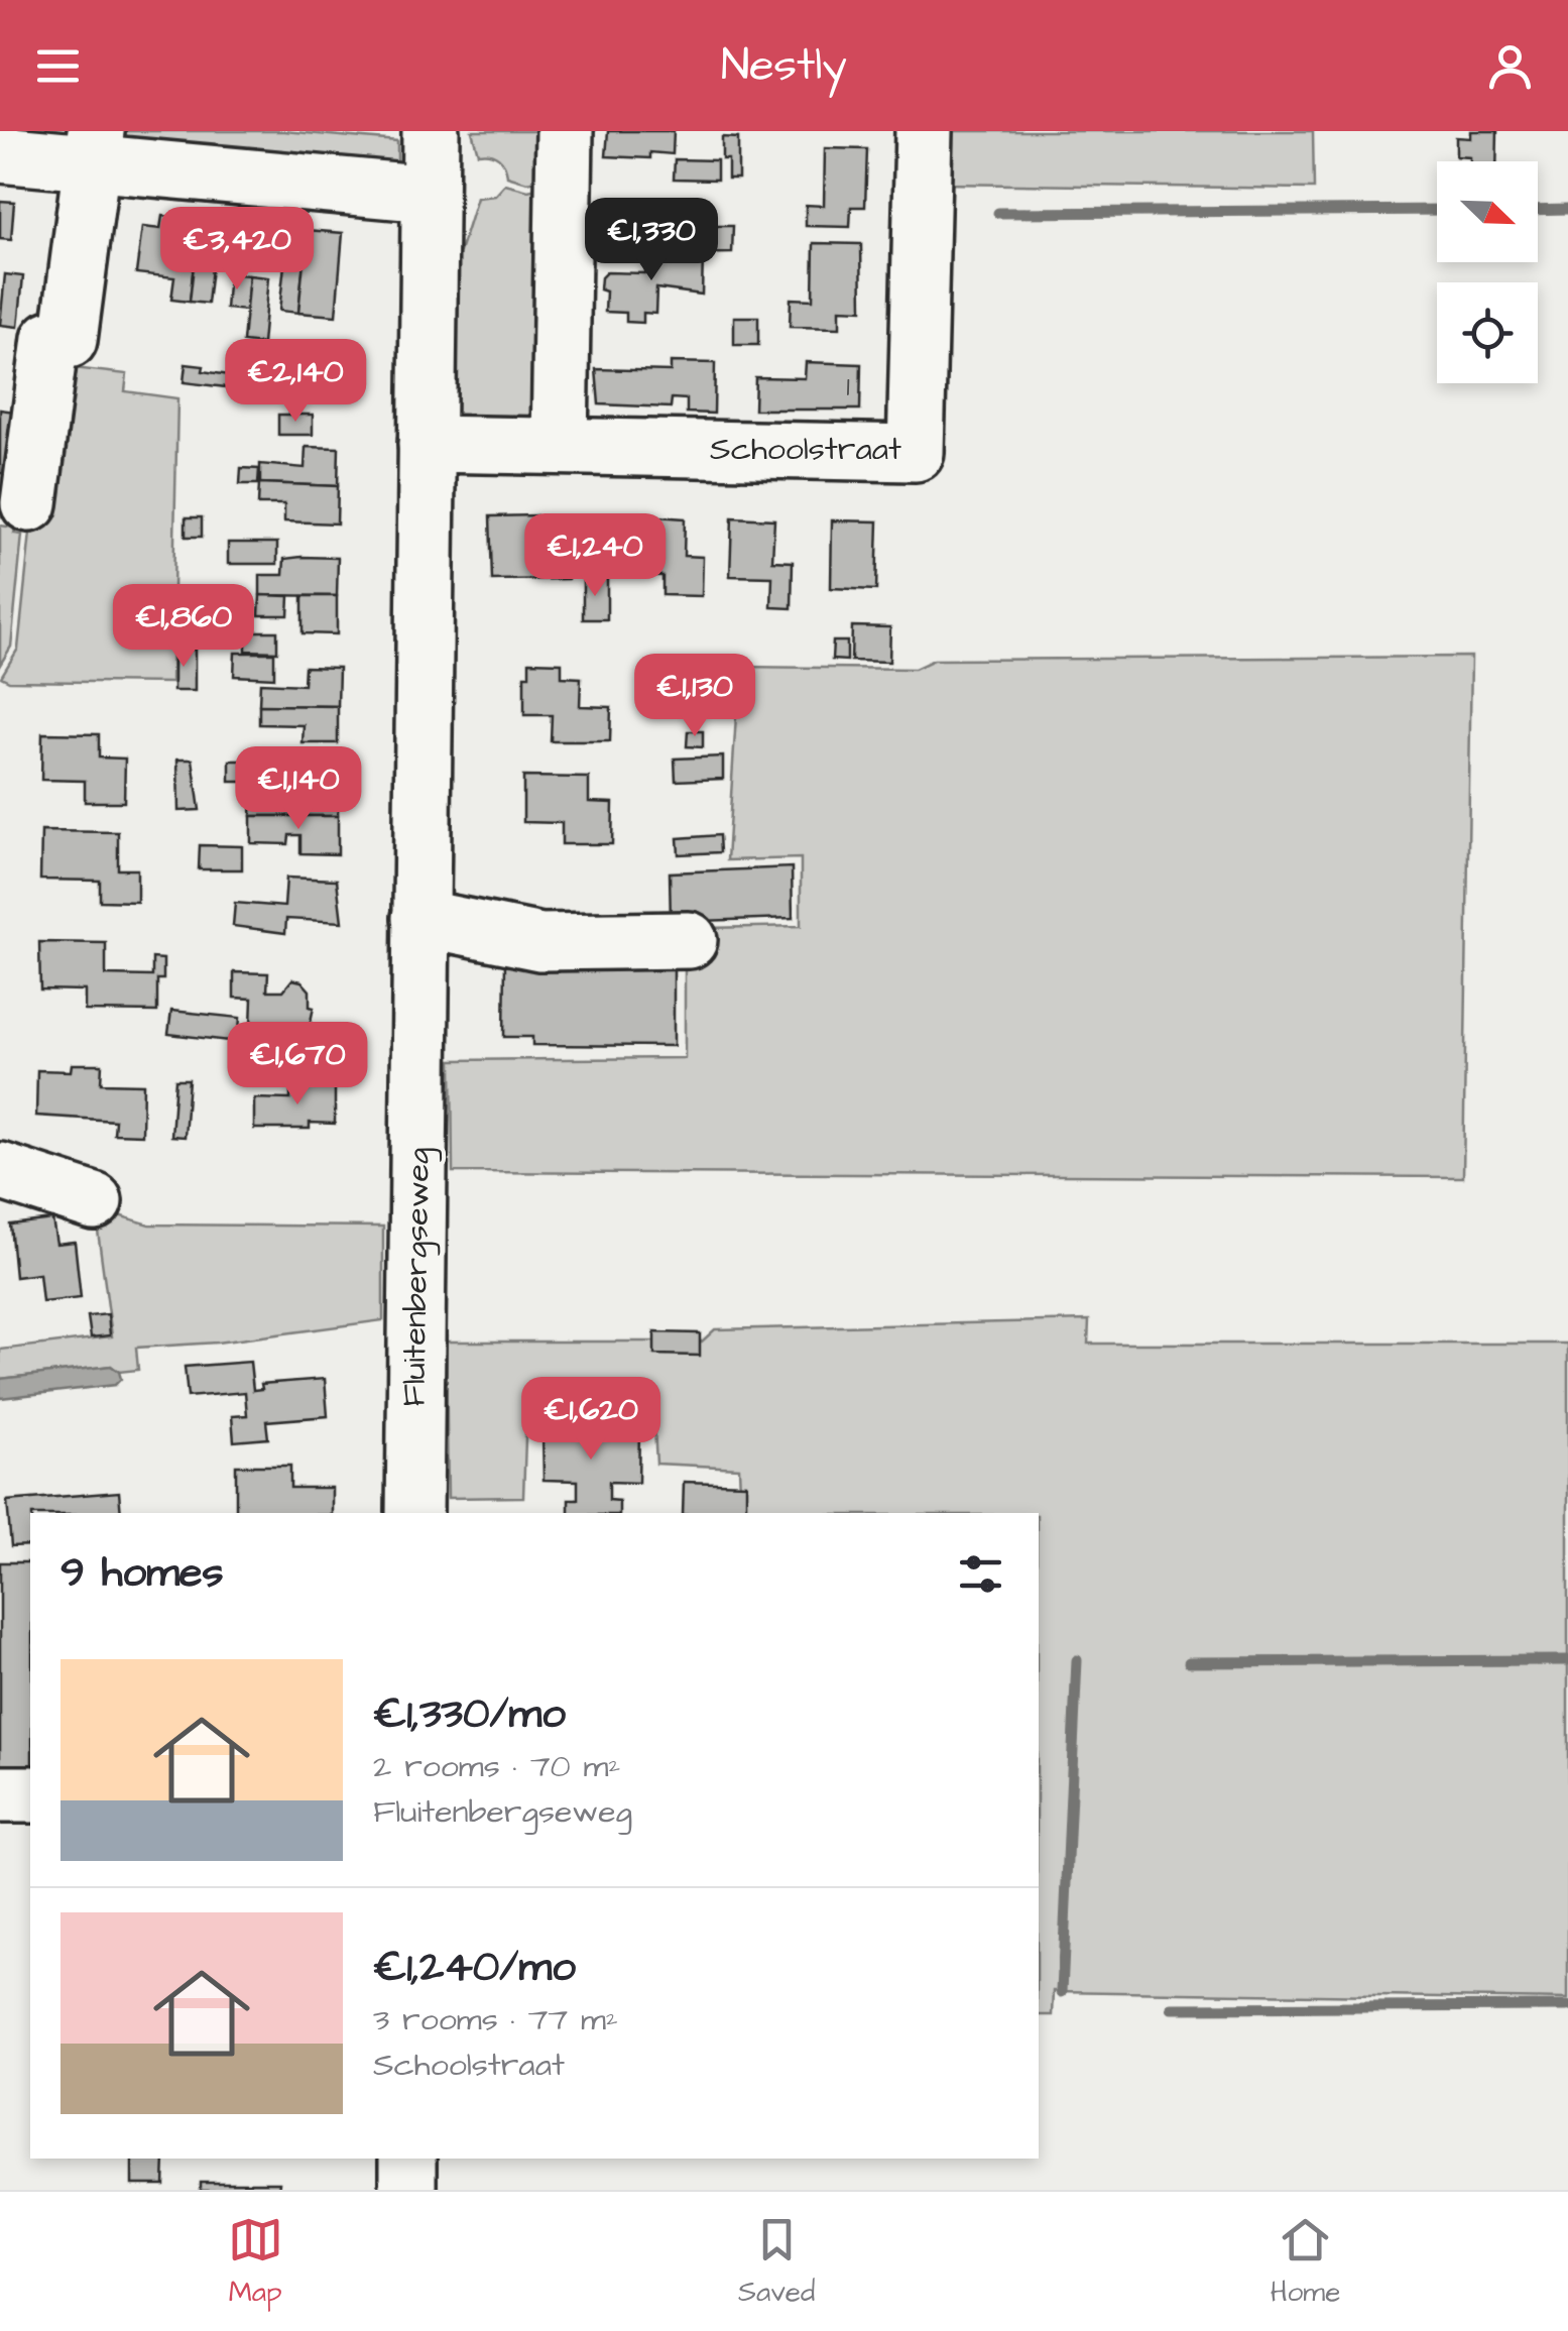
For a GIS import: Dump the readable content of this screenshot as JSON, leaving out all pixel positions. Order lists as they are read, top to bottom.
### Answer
{
  "streets": {
    "street": ["Schoolstraat", "Fluitenbergseweg"]
  },
  "house_numbers": ["1"],
  "north": "bottom right",
  "page": {
    "header": "Nestly",
    "price": [
      "€1,330",
      "€3,420",
      "€2,140",
      "€1,240",
      "€1,860",
      "€1,130",
      "€1,140",
      "€1,670",
      "€1,620"
    ],
    "heading": "9 homes",
    "list": [
      {
        "name": "€1,330/mo",
        "note": "2 rooms · 70 m² · Fluitenbergseweg"
      },
      {
        "name": "€1,240/mo",
        "note": "3 rooms · 77 m² · Schoolstraat"
      }
    ],
    "tabs": ["Map", "Saved", "Home"]
  }
}
